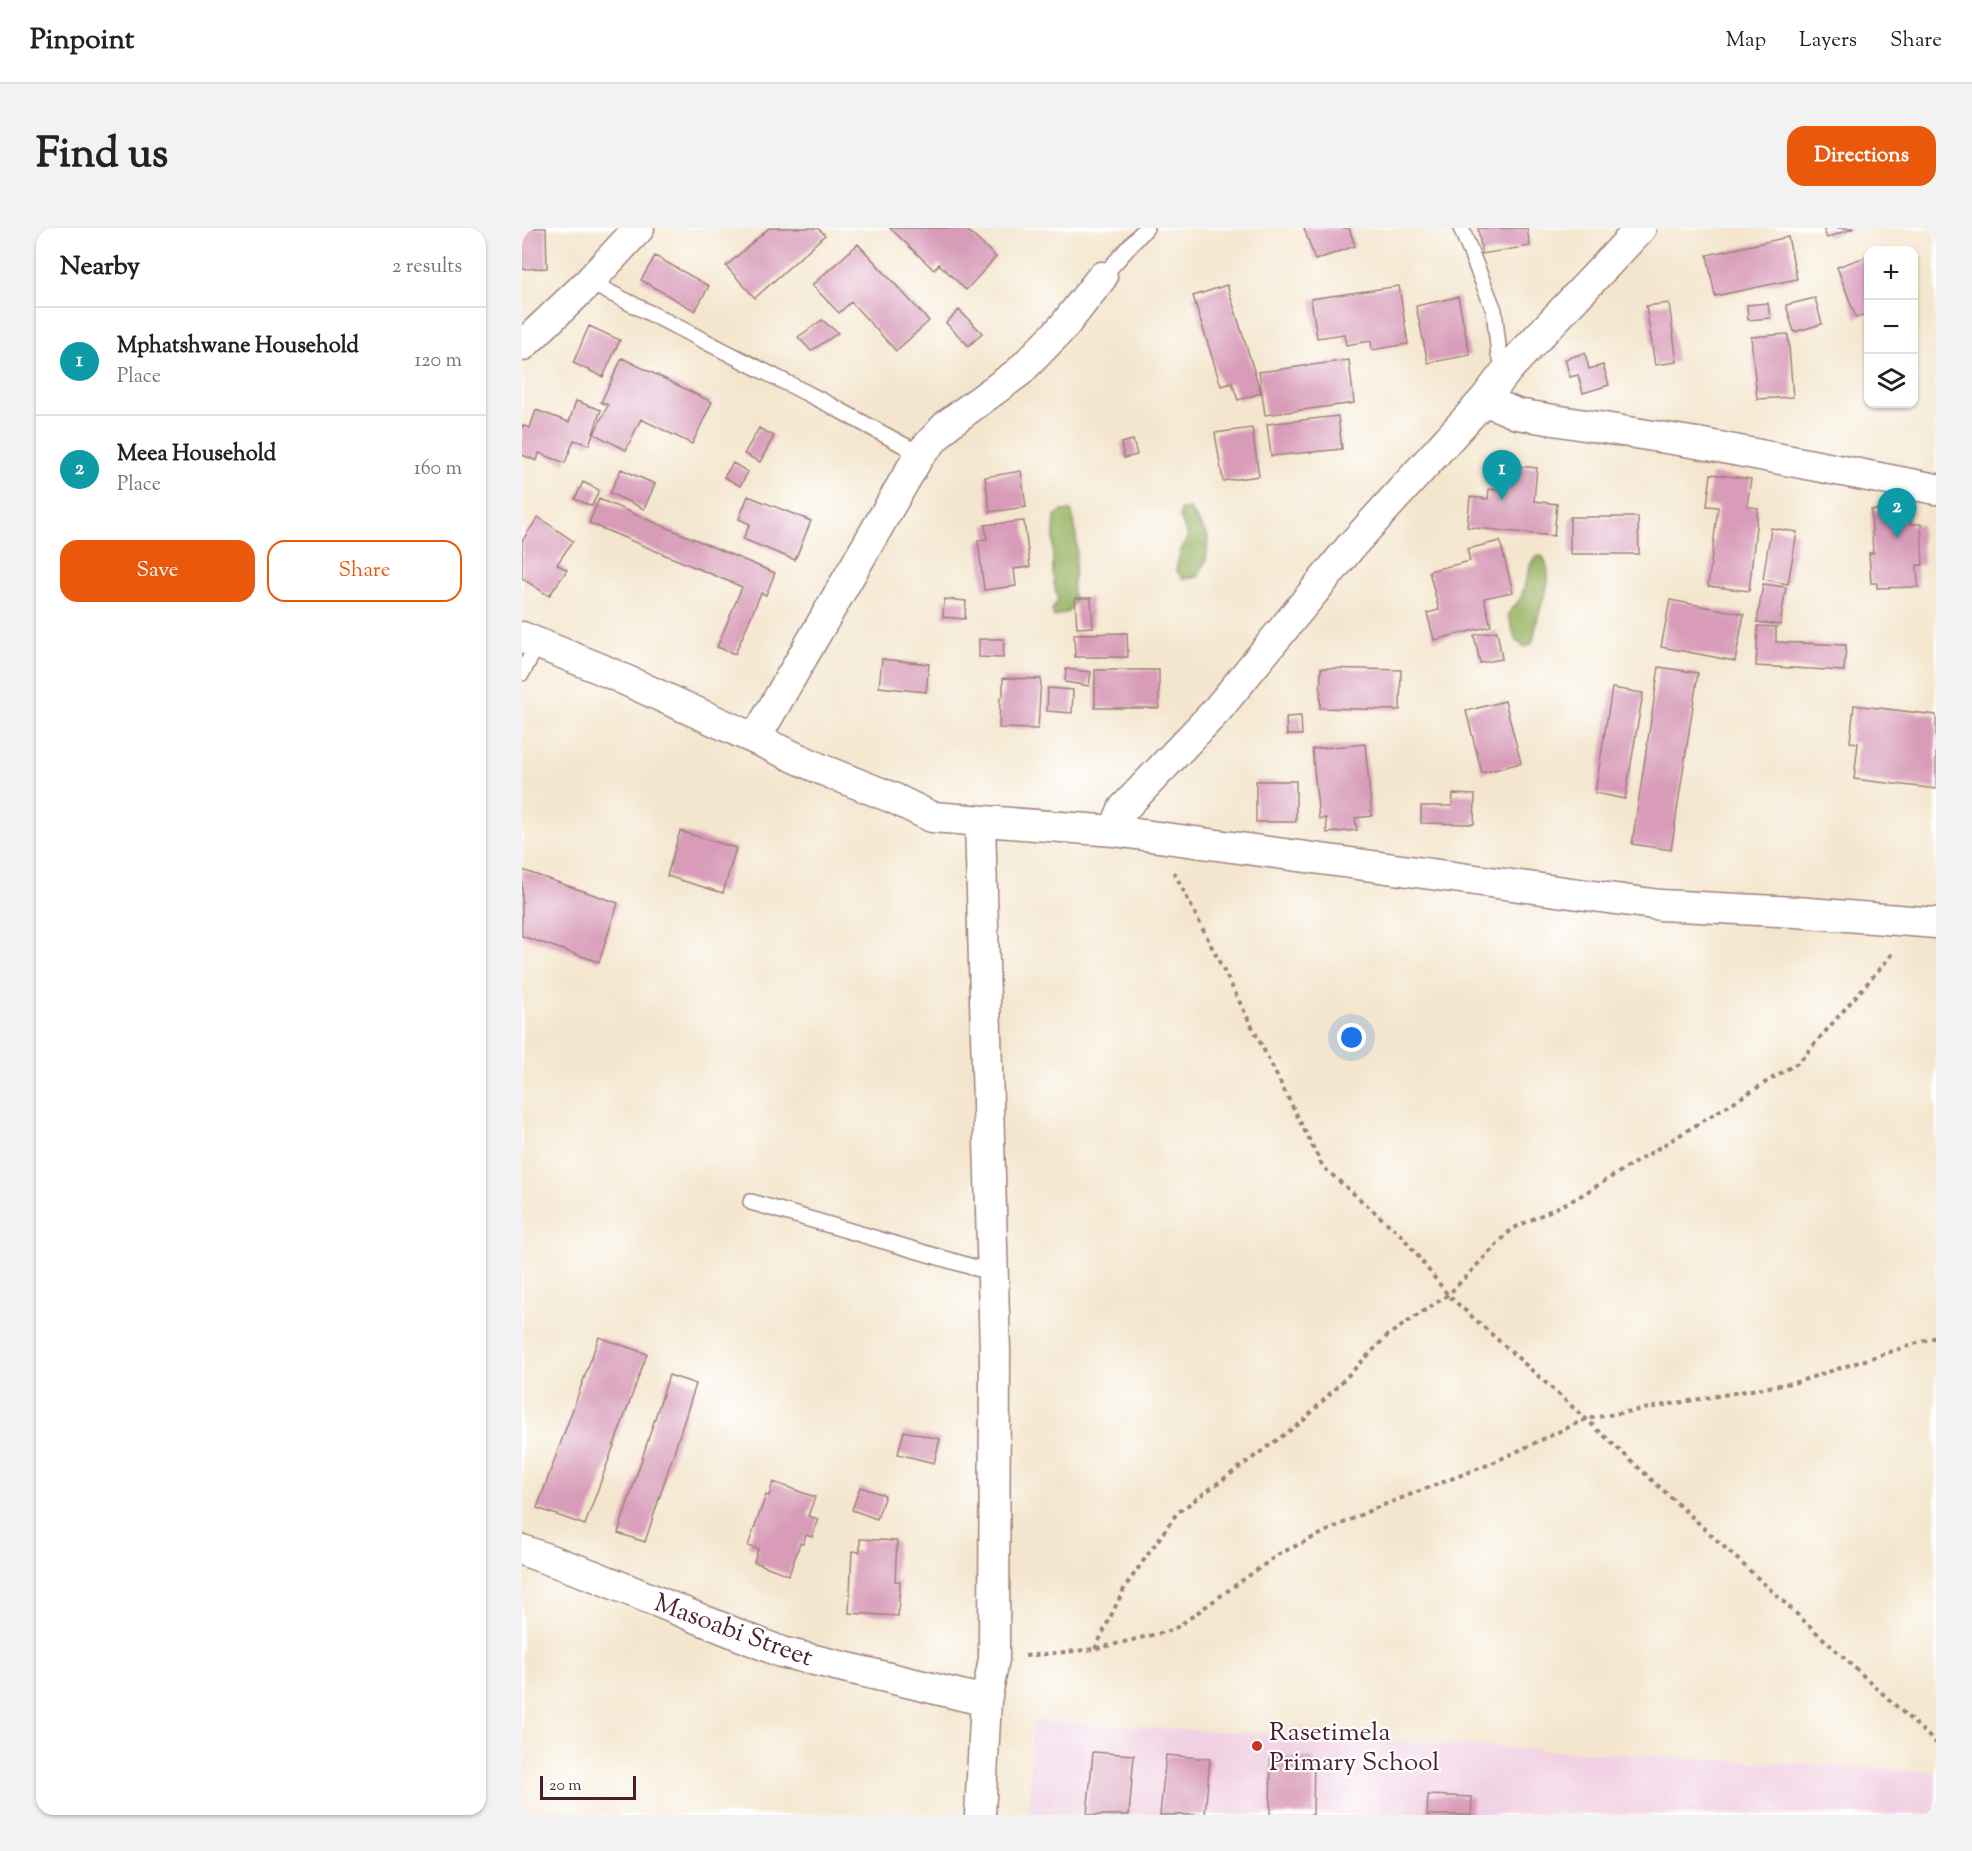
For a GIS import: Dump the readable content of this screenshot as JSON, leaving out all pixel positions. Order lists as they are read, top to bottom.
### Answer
{
  "streets": {
    "street": ["Masoabi Street"]
  },
  "places": ["Rasetimela Primary School"],
  "scale_bar": "20 m",
  "page": {
    "header": "Pinpoint",
    "nav": ["Map", "Layers", "Share"],
    "title": "Find us",
    "buttons": [
      "Directions",
      ["Save", "Share"]
    ],
    "heading": ["Nearby", "2 results"],
    "map_buttons": ["+", "−"],
    "list": [
      {
        "mark": "1",
        "name": "Mphatshwane Household",
        "note": "Place",
        "value": "120 m"
      },
      {
        "mark": "2",
        "name": "Meea Household",
        "note": "Place",
        "value": "160 m"
      }
    ],
    "pins": ["1", "2"],
    "scale": "20 m"
  }
}
